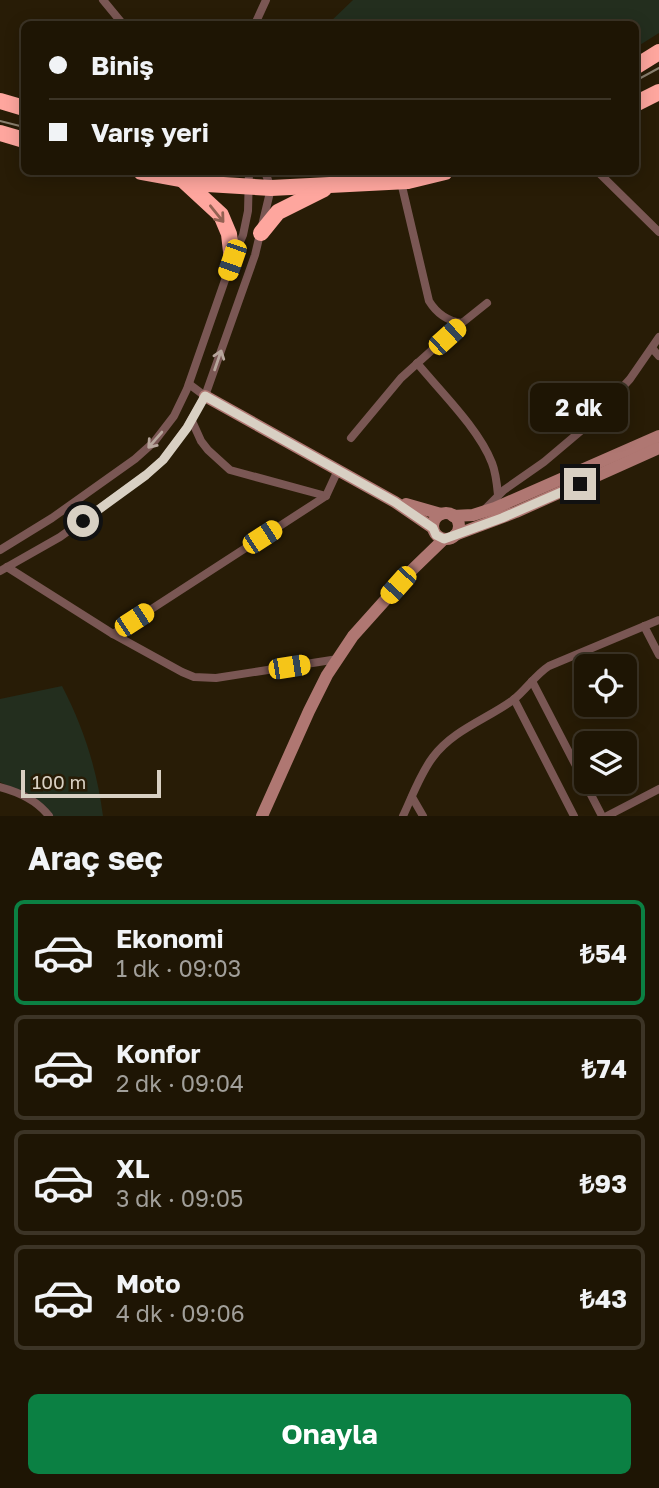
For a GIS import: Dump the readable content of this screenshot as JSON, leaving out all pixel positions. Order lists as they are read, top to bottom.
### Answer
{
  "scale_bar": "100 m",
  "page": {
    "banner": ["Biniş", "Varış yeri"],
    "bubble": "2 dk",
    "scale": "100 m",
    "heading": "Araç seç",
    "list": [
      {
        "name": "Ekonomi",
        "note": "1 dk · 09:03",
        "value": "₺54"
      },
      {
        "name": "Konfor",
        "note": "2 dk · 09:04",
        "value": "₺74"
      },
      {
        "name": "XL",
        "note": "3 dk · 09:05",
        "value": "₺93"
      },
      {
        "name": "Moto",
        "note": "4 dk · 09:06",
        "value": "₺43"
      }
    ],
    "buttons": "Onayla"
  }
}
